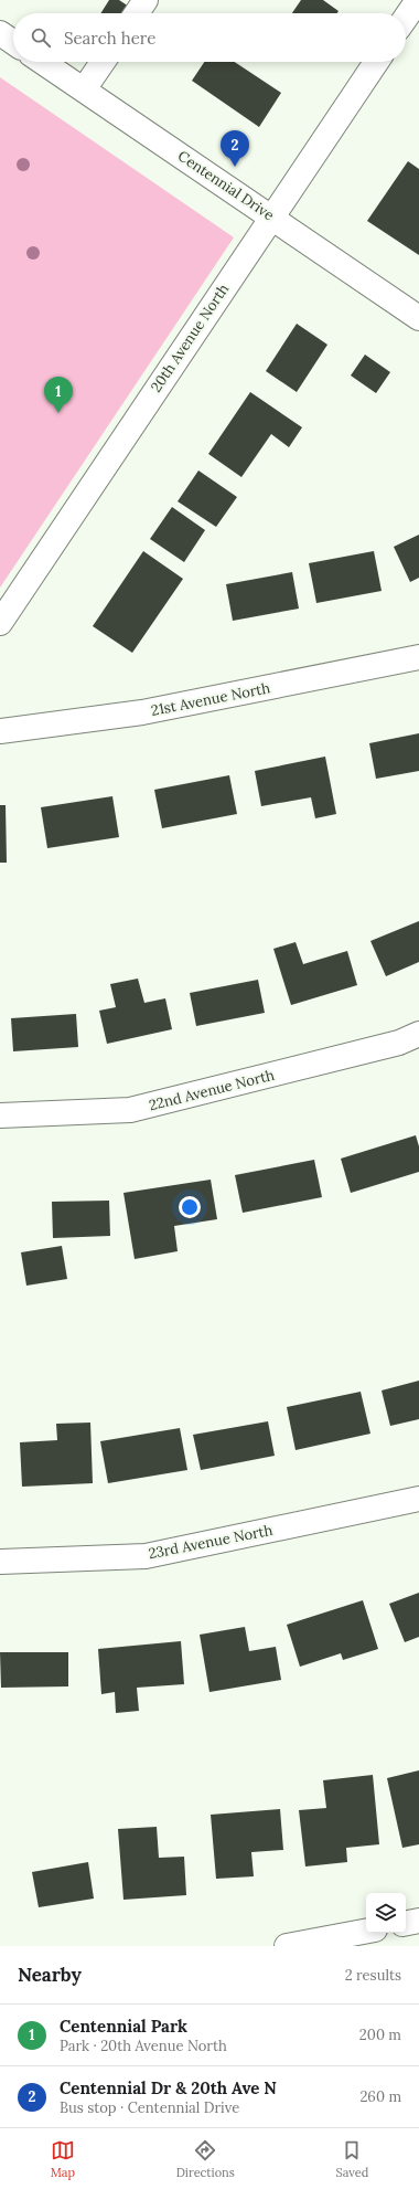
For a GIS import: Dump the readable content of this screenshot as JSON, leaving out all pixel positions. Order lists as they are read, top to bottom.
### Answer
{
  "streets": {
    "street": [
      "Centennial Drive",
      "20th Avenue North",
      "21st Avenue North",
      "22nd Avenue North",
      "23rd Avenue North"
    ]
  },
  "crossings": [
    ["Centennial Drive", "20th Avenue North"]
  ],
  "page": {
    "search": "Search here",
    "pins": ["2", "1"],
    "heading": ["Nearby", "2 results"],
    "list": [
      {
        "mark": "1",
        "name": "Centennial Park",
        "note": "Park · 20th Avenue North",
        "value": "200 m"
      },
      {
        "mark": "2",
        "name": "Centennial Dr & 20th Ave N",
        "note": "Bus stop · Centennial Drive",
        "value": "260 m"
      }
    ],
    "nav": ["Map", "Directions", "Saved"]
  }
}
